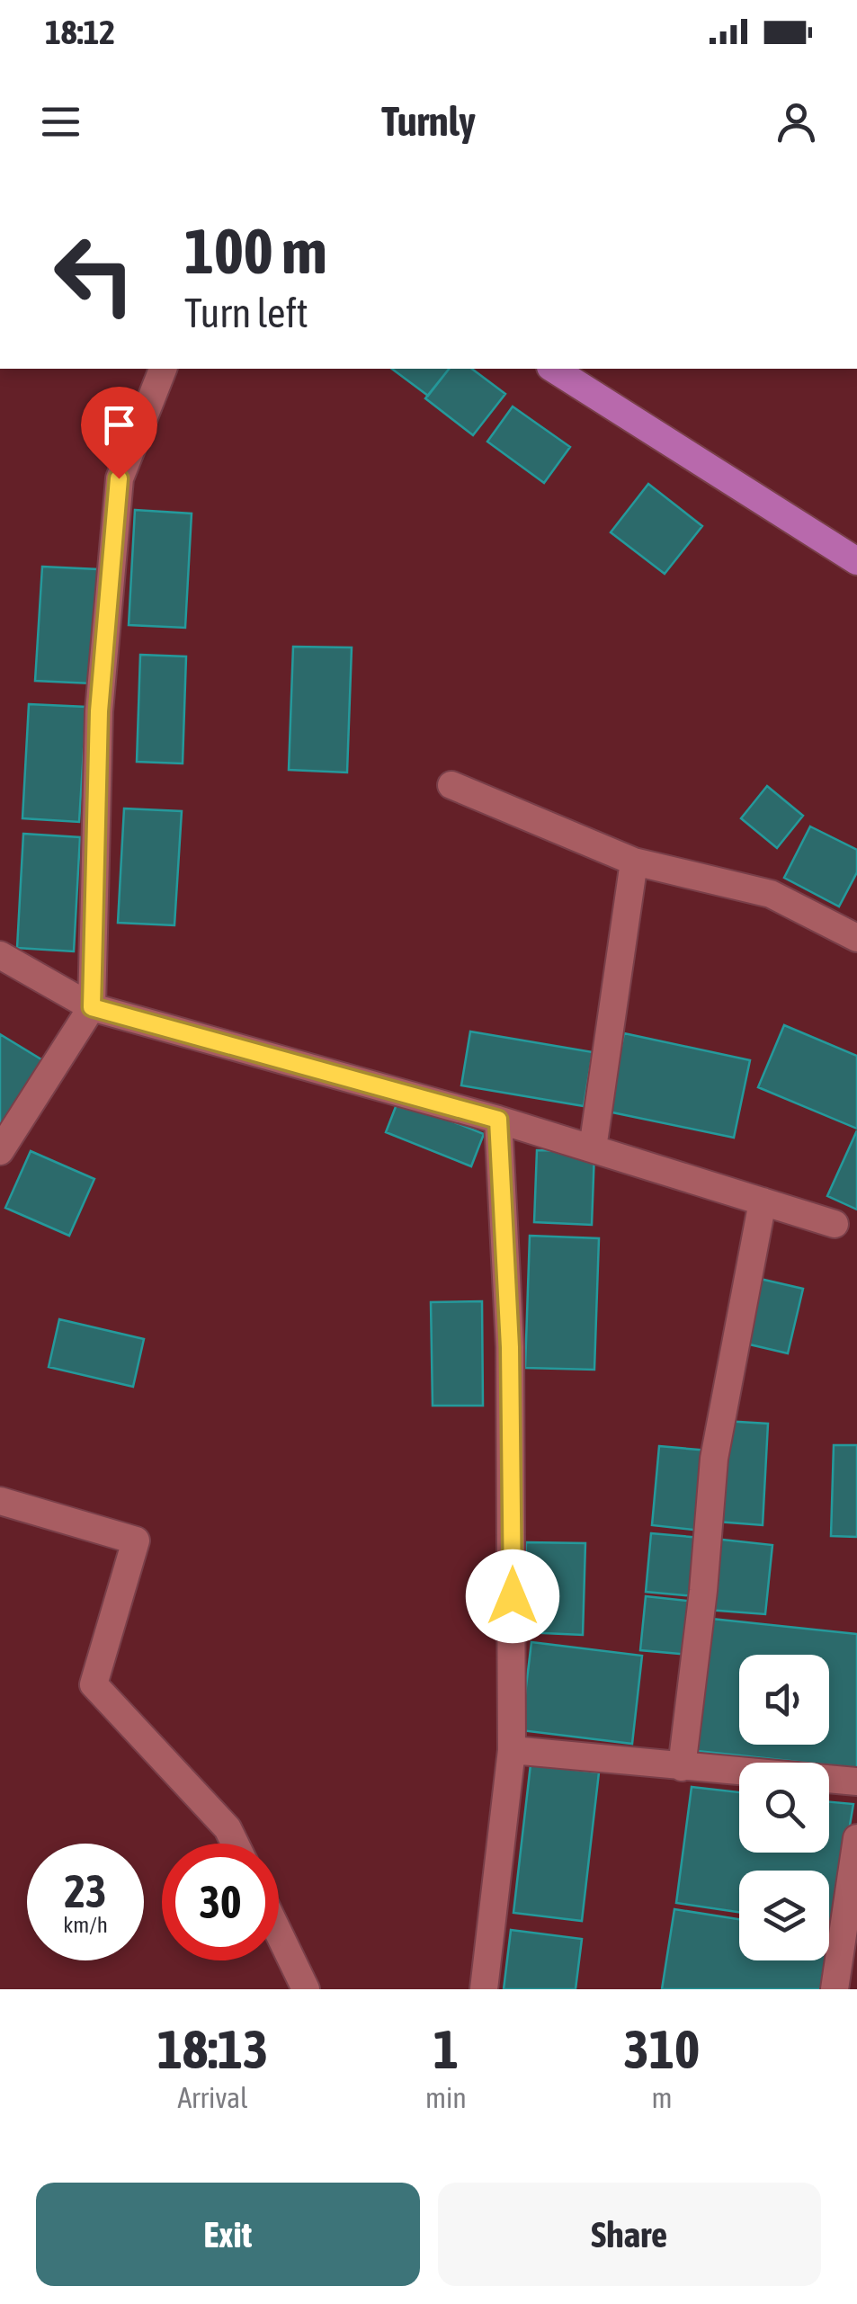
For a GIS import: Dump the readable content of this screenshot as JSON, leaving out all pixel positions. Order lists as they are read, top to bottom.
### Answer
{
  "page": {
    "status": "18:12",
    "header": "Turnly",
    "turn": ["100 m", "Turn left"],
    "speed": "23 km/h",
    "limit": "30",
    "eta": [
      "18:13",
      "Arrival",
      "1",
      "min",
      "310",
      "m"
    ],
    "buttons": ["Exit", "Share"]
  }
}
